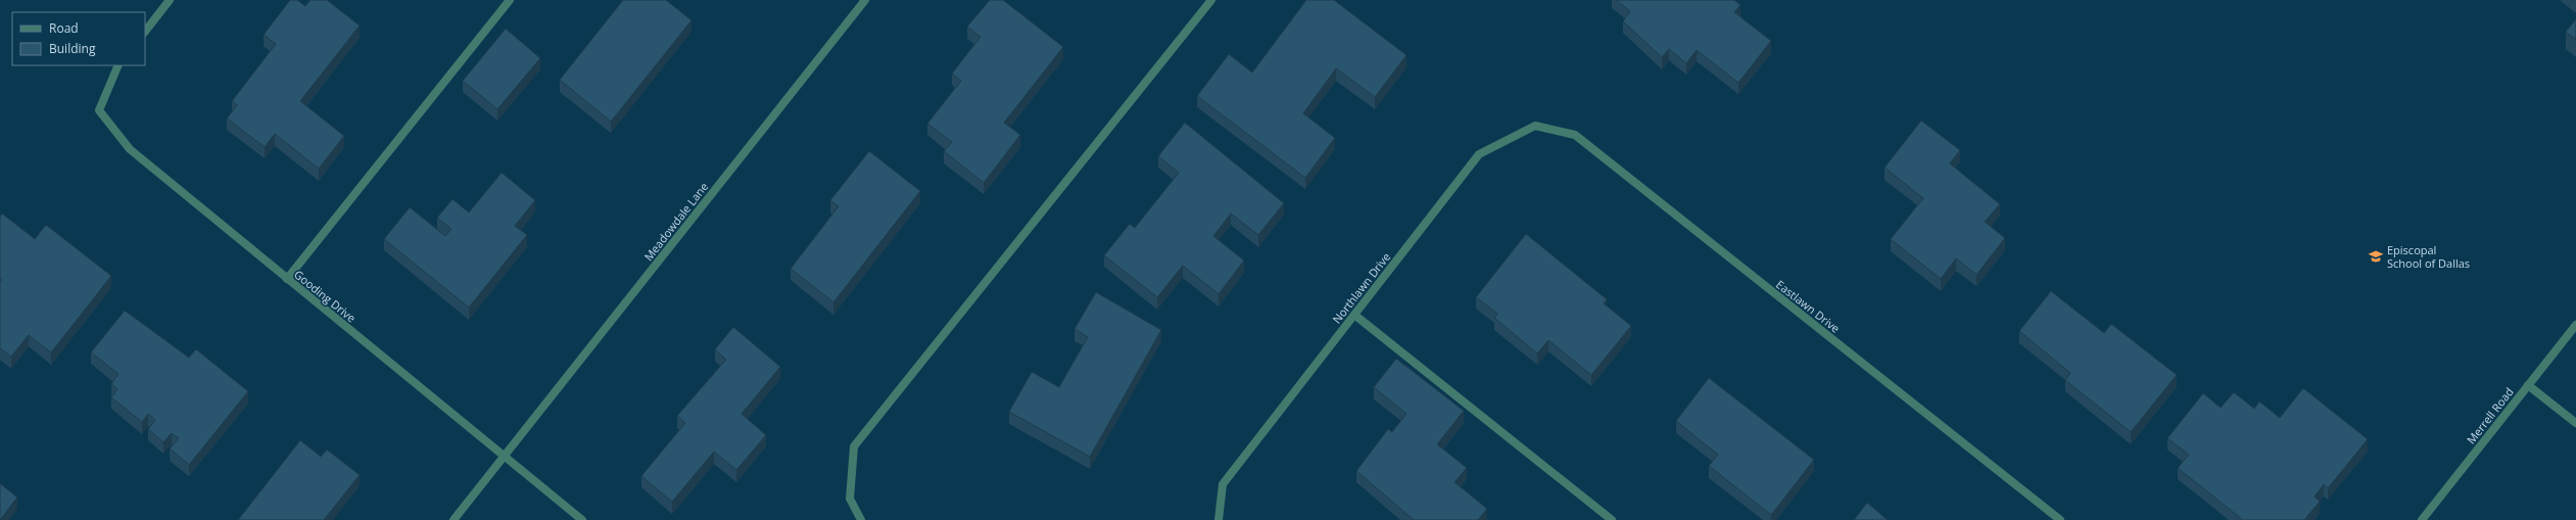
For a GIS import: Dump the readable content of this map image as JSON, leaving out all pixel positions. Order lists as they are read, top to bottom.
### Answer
{
  "streets": {
    "street": [
      "Meadowdale Lane",
      "Northlawn Drive",
      "Gooding Drive",
      "Eastlawn Drive",
      "Merrell Road"
    ]
  },
  "crossings": [
    ["Meadowdale Lane", "Gooding Drive"],
    ["Northlawn Drive", "Eastlawn Drive"]
  ],
  "places": {
    "school or university": ["Episcopal School of Dallas"]
  },
  "legend": ["Road", "Building"]
}
